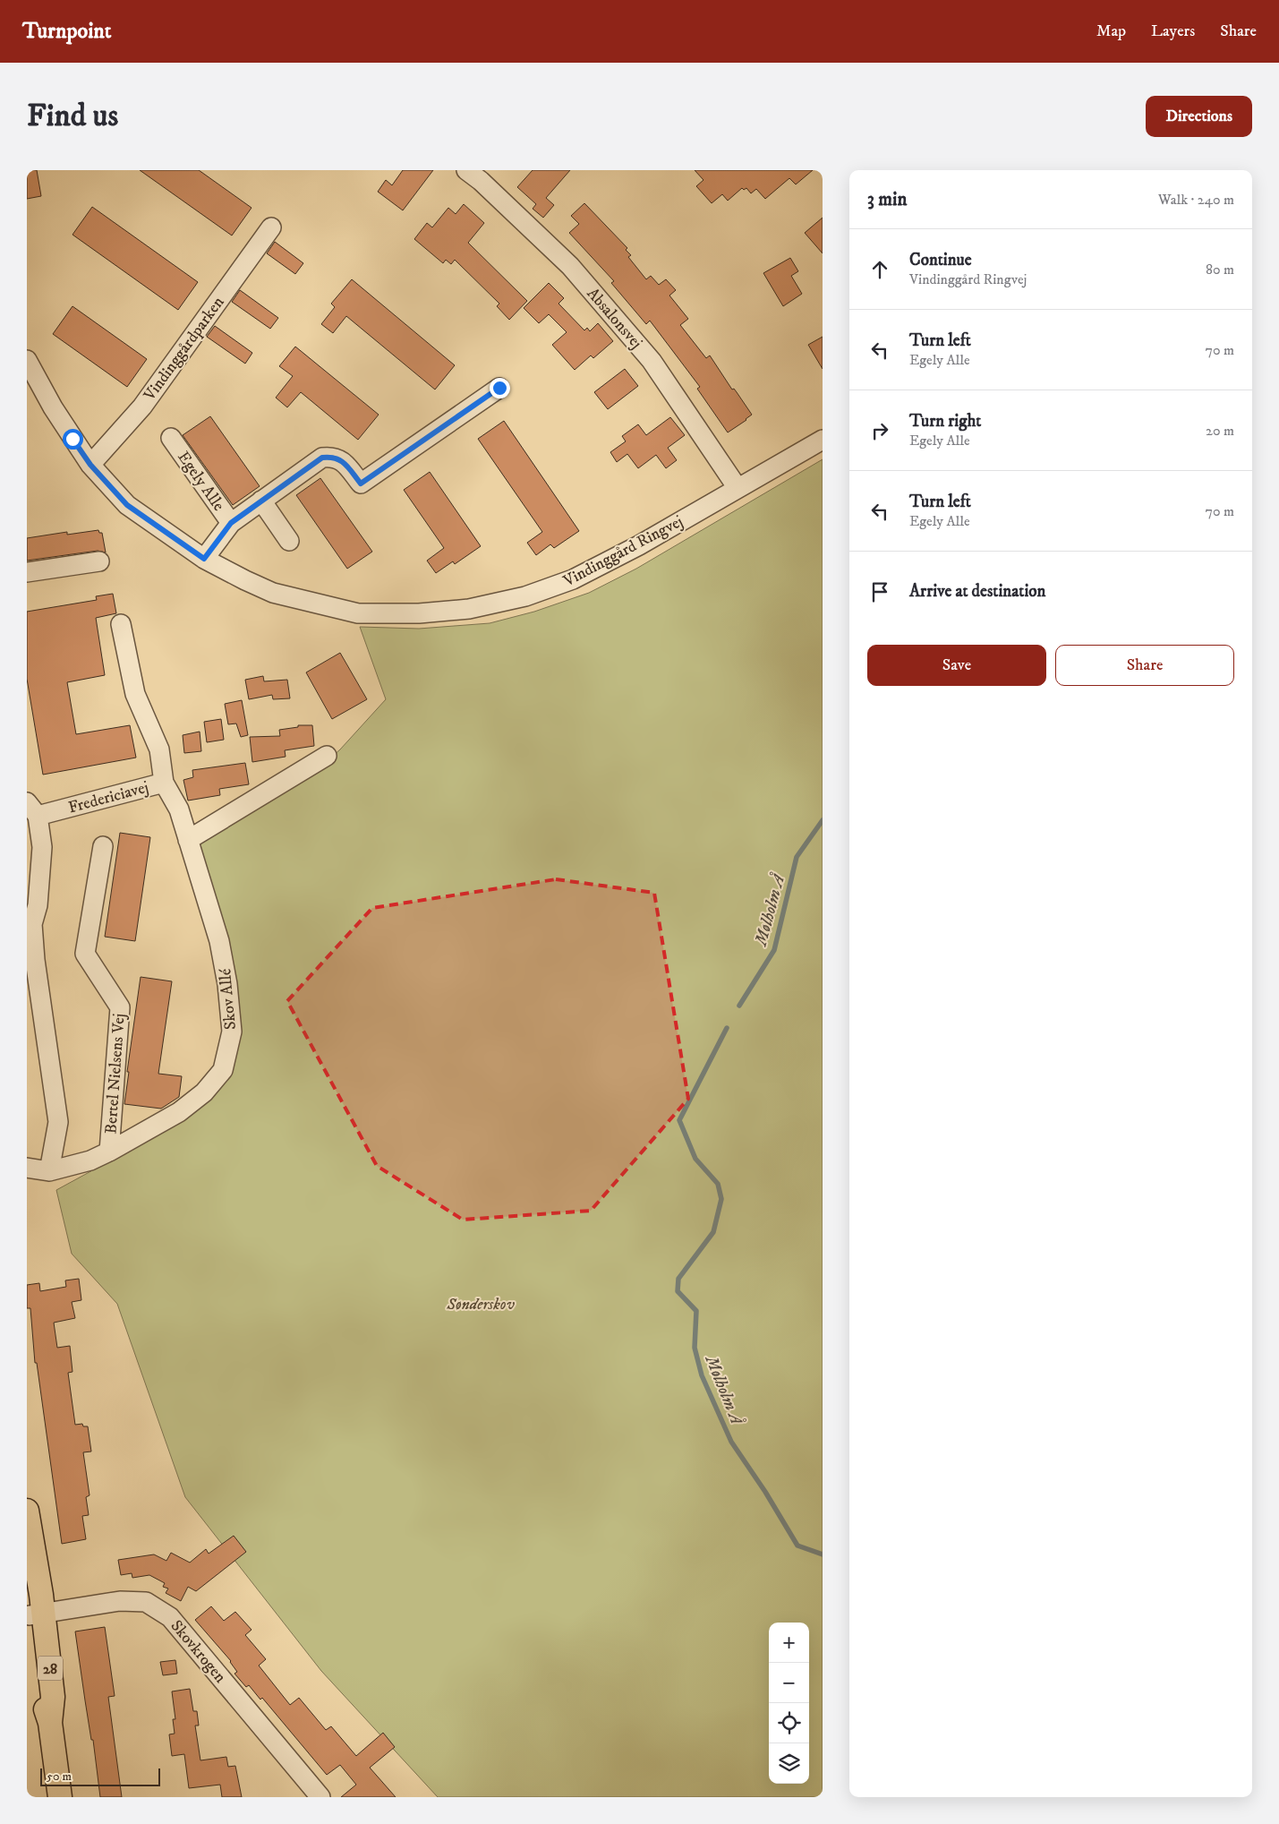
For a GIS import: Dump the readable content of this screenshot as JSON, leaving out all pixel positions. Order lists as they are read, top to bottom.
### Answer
{
  "streets": {
    "main road": ["28"],
    "street": [
      "Absalonsvej",
      "Vindinggårdparken",
      "Egely Alle",
      "Vindinggård Ringvej",
      "Fredericiavej",
      "Skov Allé",
      "Bertel Nielsens Vej",
      "Skovkrogen"
    ]
  },
  "crossings": [
    ["Absalonsvej", "Vindinggård Ringvej"],
    ["Vindinggårdparken", "Vindinggård Ringvej"],
    ["Egely Alle", "Vindinggård Ringvej"],
    ["Fredericiavej", "Skov Allé"],
    ["Skov Allé", "Bertel Nielsens Vej"],
    ["Skovkrogen", "28"]
  ],
  "water": ["Mølholm Å"],
  "parks": ["Sønderskov"],
  "scale_bar": "50 m",
  "page": {
    "header": "Turnpoint",
    "nav": ["Map", "Layers", "Share"],
    "buttons": [
      "Directions",
      ["Save", "Share"]
    ],
    "title": "Find us",
    "heading": ["3 min", "Walk · 240 m"],
    "list": [
      ["Continue", "Vindinggård Ringvej", "80 m"],
      ["Turn left", "Egely Alle", "70 m"],
      ["Turn right", "Egely Alle", "20 m"],
      ["Turn left", "Egely Alle", "70 m"],
      "Arrive at destination"
    ],
    "map_buttons": ["+", "−"],
    "scale": "50 m"
  }
}
